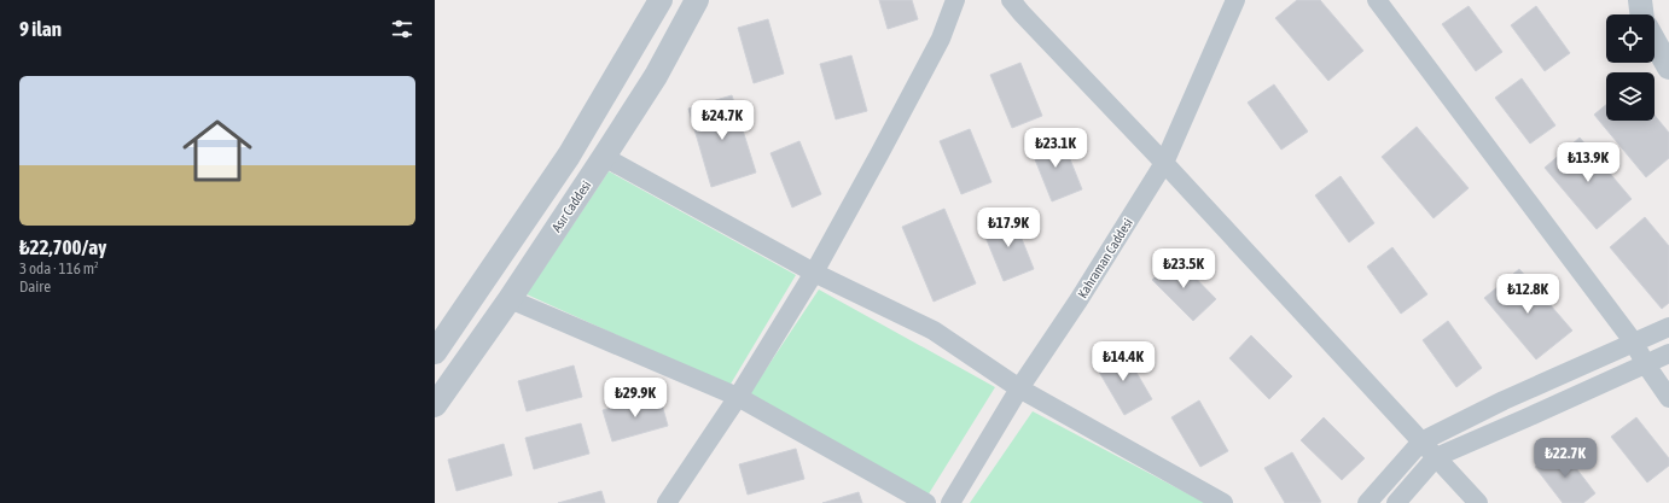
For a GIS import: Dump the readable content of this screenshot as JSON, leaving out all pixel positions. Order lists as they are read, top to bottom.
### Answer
{
  "streets": {
    "street": ["Asır Caddesi", "Kahraman Caddesi"]
  },
  "page": {
    "heading": "9 ilan",
    "list": [
      {
        "name": "₺22,700/ay",
        "note": "3 oda · 116 m² · Daire"
      }
    ],
    "price": [
      "₺24.7K",
      "₺23.1K",
      "₺13.9K",
      "₺17.9K",
      "₺23.5K",
      "₺12.8K",
      "₺14.4K",
      "₺29.9K",
      "₺22.7K"
    ]
  }
}
